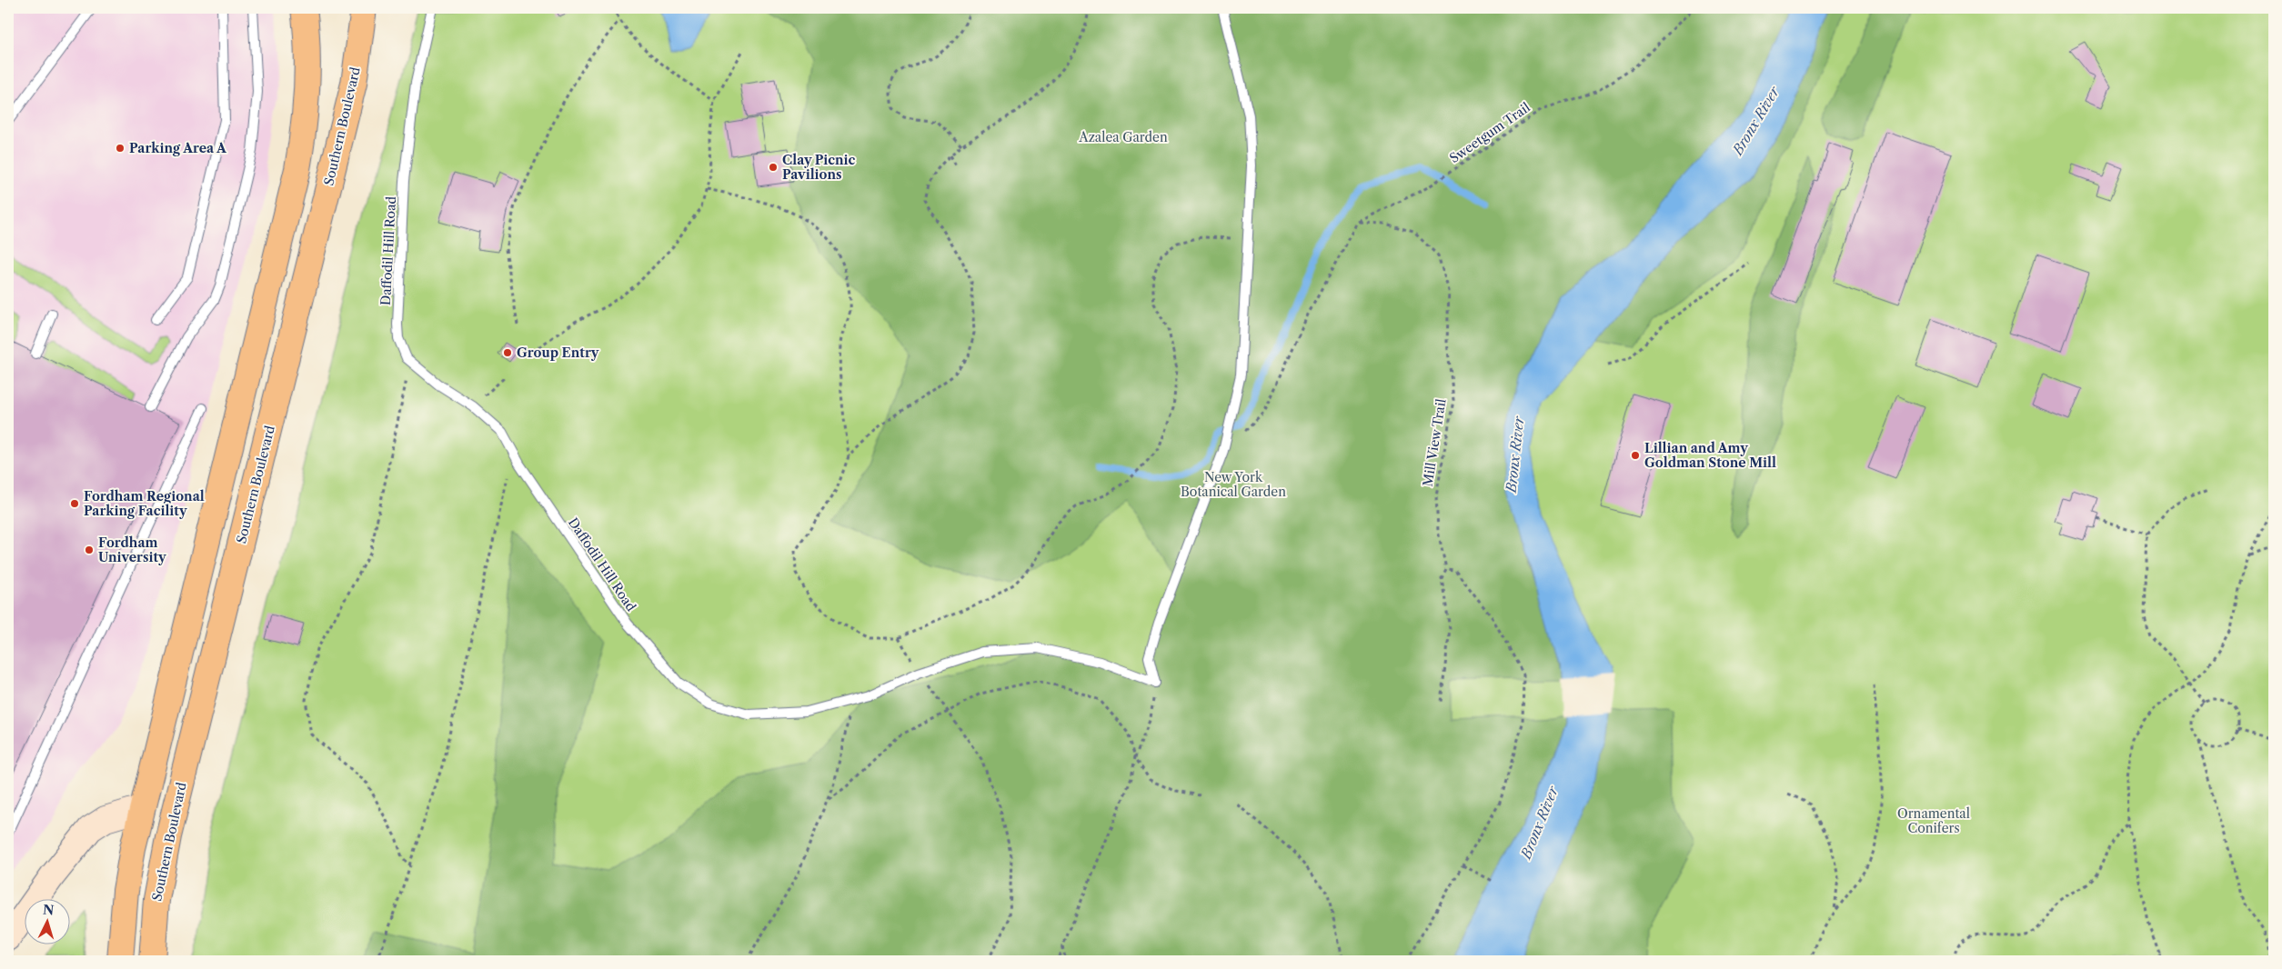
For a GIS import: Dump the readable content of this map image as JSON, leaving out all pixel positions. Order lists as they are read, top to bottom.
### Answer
{
  "streets": {
    "main road": ["Southern Boulevard"],
    "lane": ["Daffodil Hill Road"],
    "path": ["Sweetgum Trail", "Mill View Trail"]
  },
  "crossings": [
    ["Sweetgum Trail", "Mill View Trail"]
  ],
  "water": ["Bronx River"],
  "parks": ["Azalea Garden", "New York Botanical Garden", "Ornamental Conifers"],
  "places": [
    "Parking Area A",
    "Clay Picnic Pavilions",
    "Group Entry",
    "Lillian and Amy Goldman Stone Mill",
    "Fordham Regional Parking Facility",
    "Fordham University"
  ],
  "north": "top"
}
